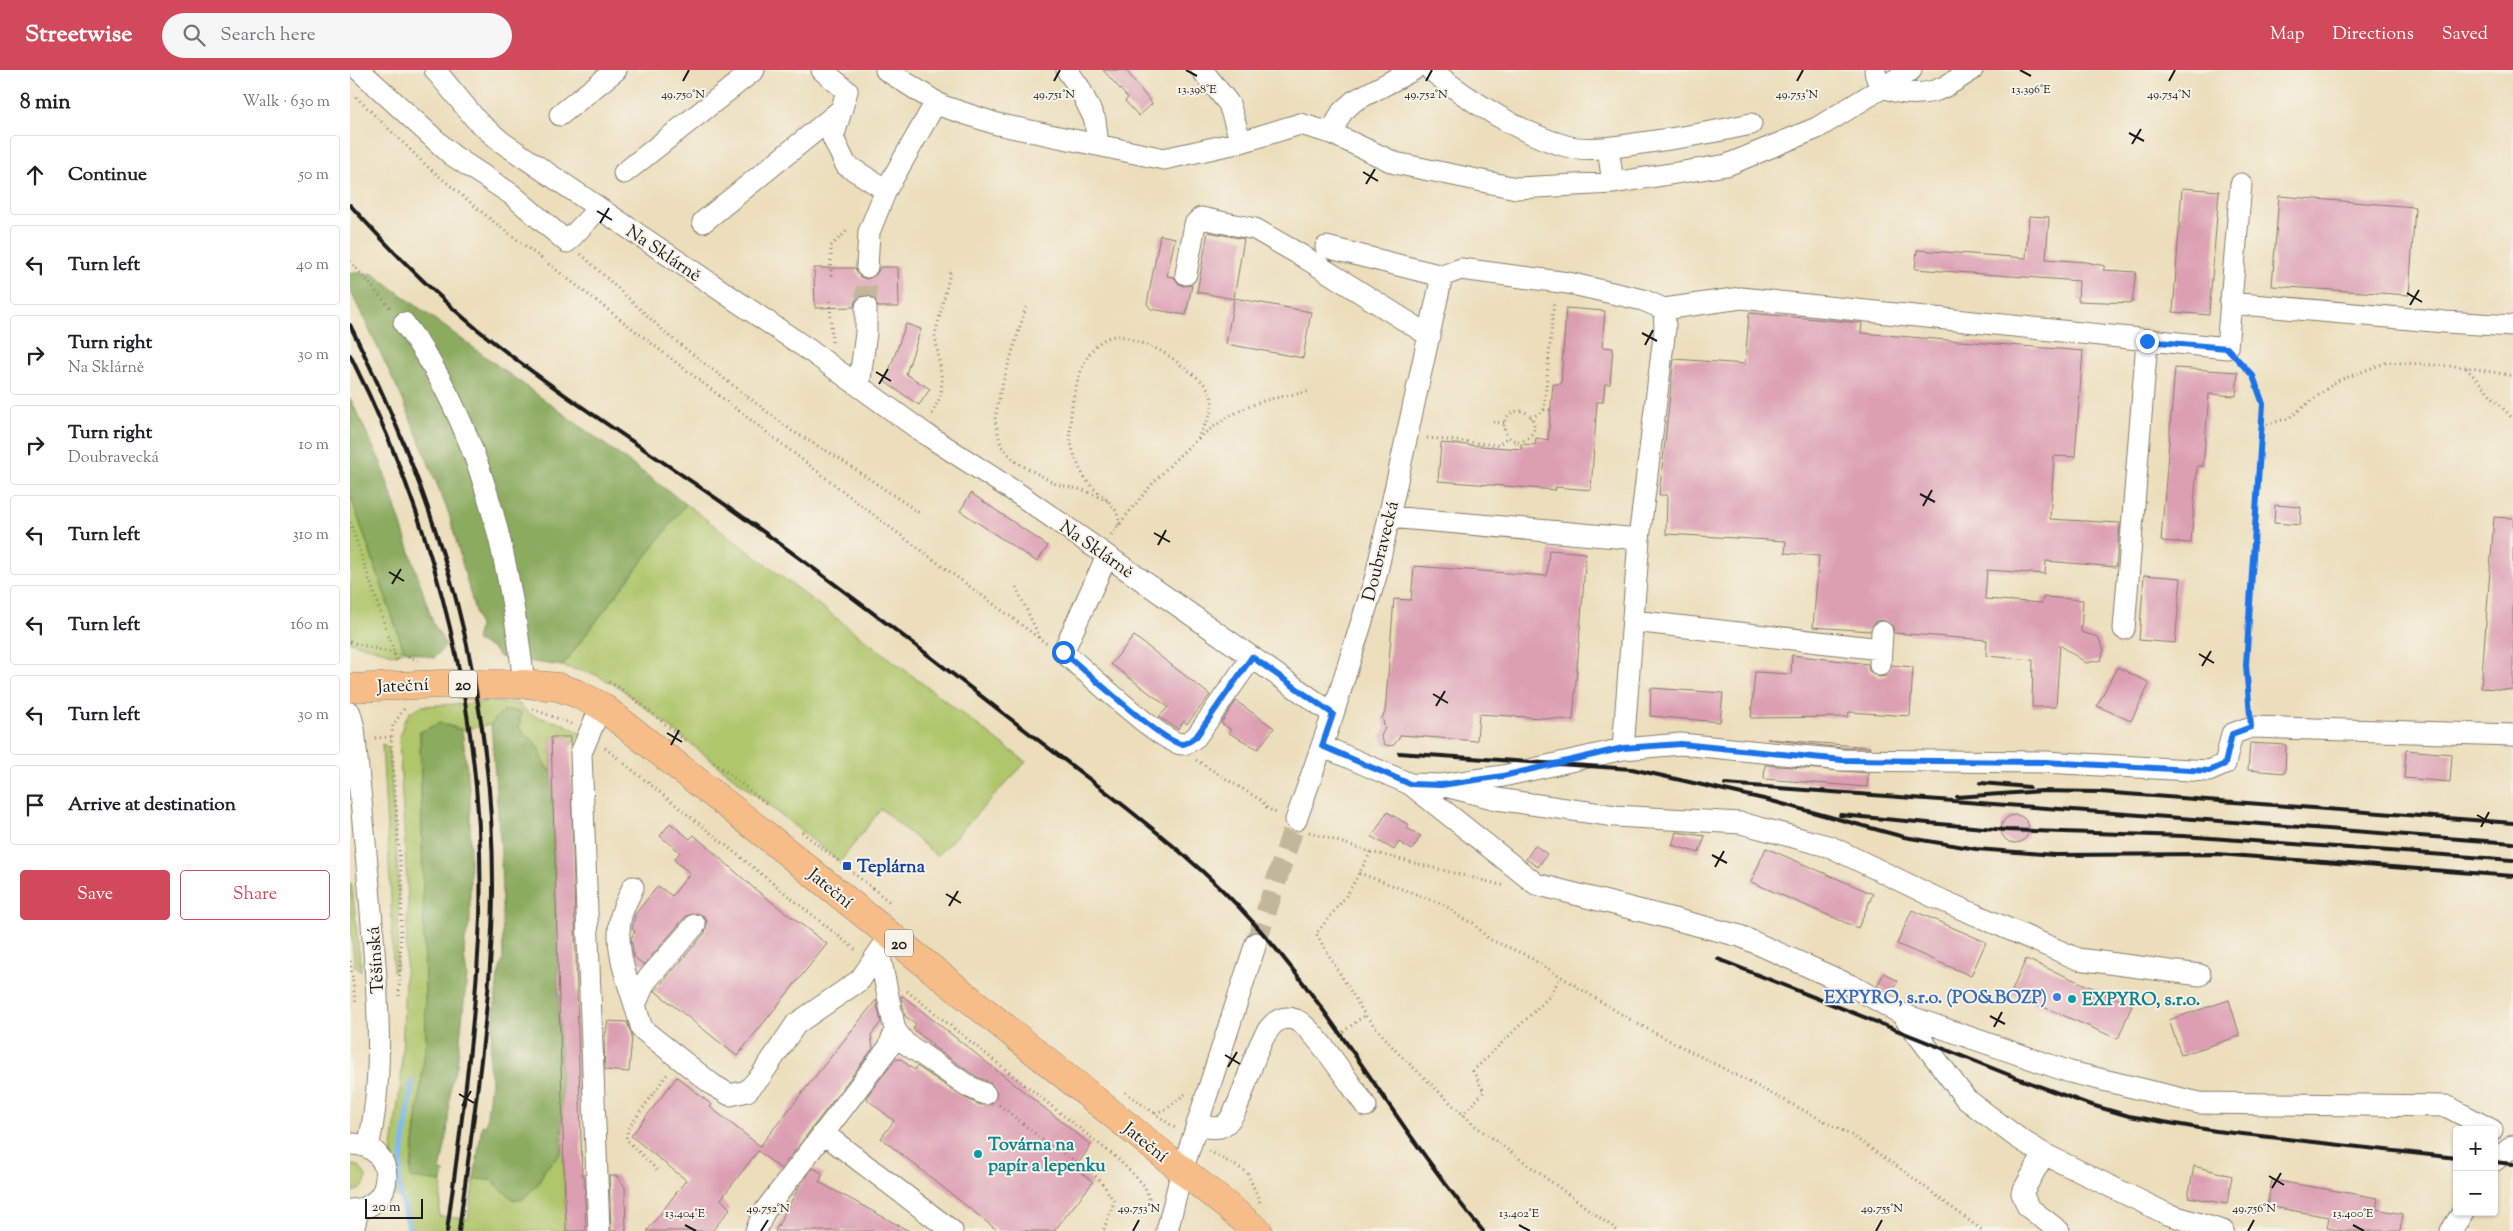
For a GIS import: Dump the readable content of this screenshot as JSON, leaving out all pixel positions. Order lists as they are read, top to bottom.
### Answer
{
  "streets": {
    "main road": ["20", "Jateční"],
    "street": ["Na Sklárně", "Doubravecká", "Těšínská"]
  },
  "crossings": [
    ["Na Sklárně", "Doubravecká"]
  ],
  "places": {
    "transit": ["Teplárna"],
    "other": ["EXPYRO, s.r.o. (PO&BOZP)", "EXPYRO, s.r.o.", "Továrna na papír a lepenku"]
  },
  "scale_bar": "20 m",
  "page": {
    "header": "Streetwise",
    "search": "Search here",
    "nav": ["Map", "Directions", "Saved"],
    "heading": ["8 min", "Walk · 630 m"],
    "list": [
      ["Continue", "50 m"],
      ["Turn left", "40 m"],
      ["Turn right", "Na Sklárně", "30 m"],
      ["Turn right", "Doubravecká", "10 m"],
      ["Turn left", "310 m"],
      ["Turn left", "160 m"],
      ["Turn left", "30 m"],
      "Arrive at destination"
    ],
    "buttons": ["Save", "Share"],
    "map_buttons": ["+", "−"],
    "scale": "20 m"
  },
  "coordinates": [
    "13.398°E",
    "13.396°E",
    "49.750°N",
    "49.751°N",
    "49.752°N",
    "49.753°N",
    "49.754°N",
    "49.755°N",
    "49.756°N",
    "13.404°E",
    "13.402°E",
    "13.400°E"
  ]
}
